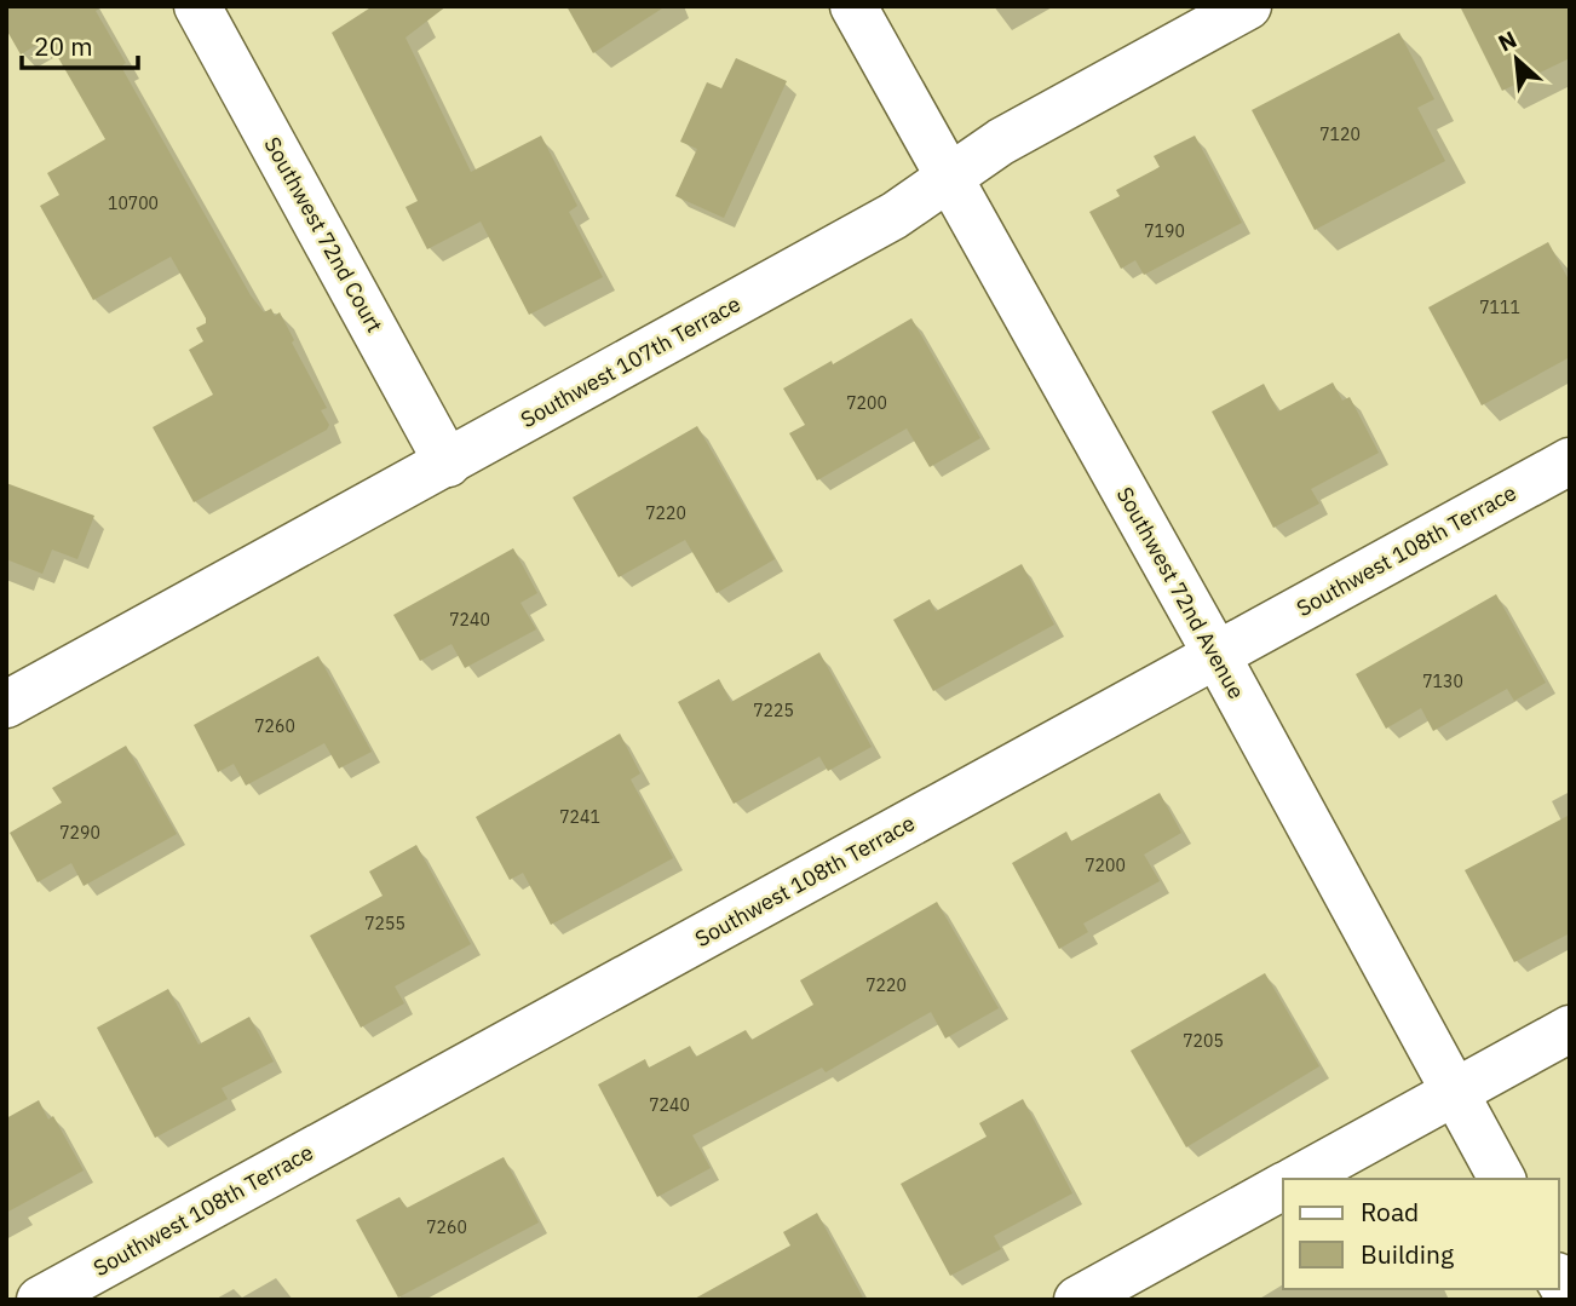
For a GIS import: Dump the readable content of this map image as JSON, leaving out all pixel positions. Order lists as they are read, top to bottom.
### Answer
{
  "streets": {
    "street": [
      "Southwest 72nd Court",
      "Southwest 107th Terrace",
      "Southwest 108th Terrace",
      "Southwest 72nd Avenue"
    ]
  },
  "crossings": [
    ["Southwest 72nd Court", "Southwest 107th Terrace"],
    ["Southwest 107th Terrace", "Southwest 72nd Avenue"],
    ["Southwest 108th Terrace", "Southwest 72nd Avenue"]
  ],
  "house_numbers": [
    "7120",
    "10700",
    "7190",
    "7111",
    "7200",
    "7220",
    "7240",
    "7130",
    "7225",
    "7260",
    "7241",
    "7290",
    "7200",
    "7255",
    "7220",
    "7205",
    "7240",
    "7260"
  ],
  "legend": ["Road", "Building"],
  "scale_bar": "20 m",
  "north": "top left"
}
